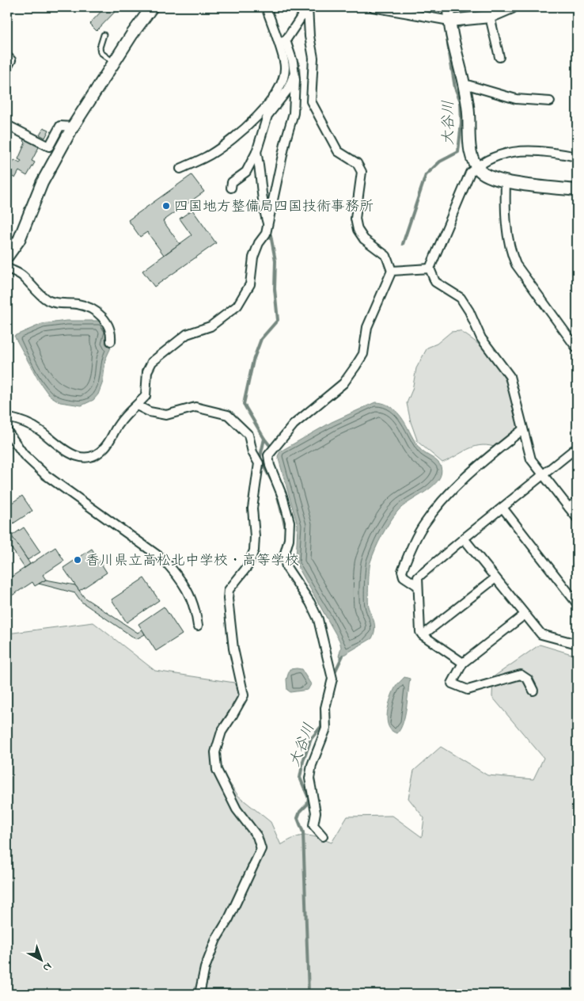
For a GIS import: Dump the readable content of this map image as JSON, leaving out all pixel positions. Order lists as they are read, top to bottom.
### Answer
{
  "water": ["大谷川"],
  "places": ["四国地方整備局四国技術事務所", "香川県立高松北中学校・高等学校"],
  "north": "bottom right"
}
